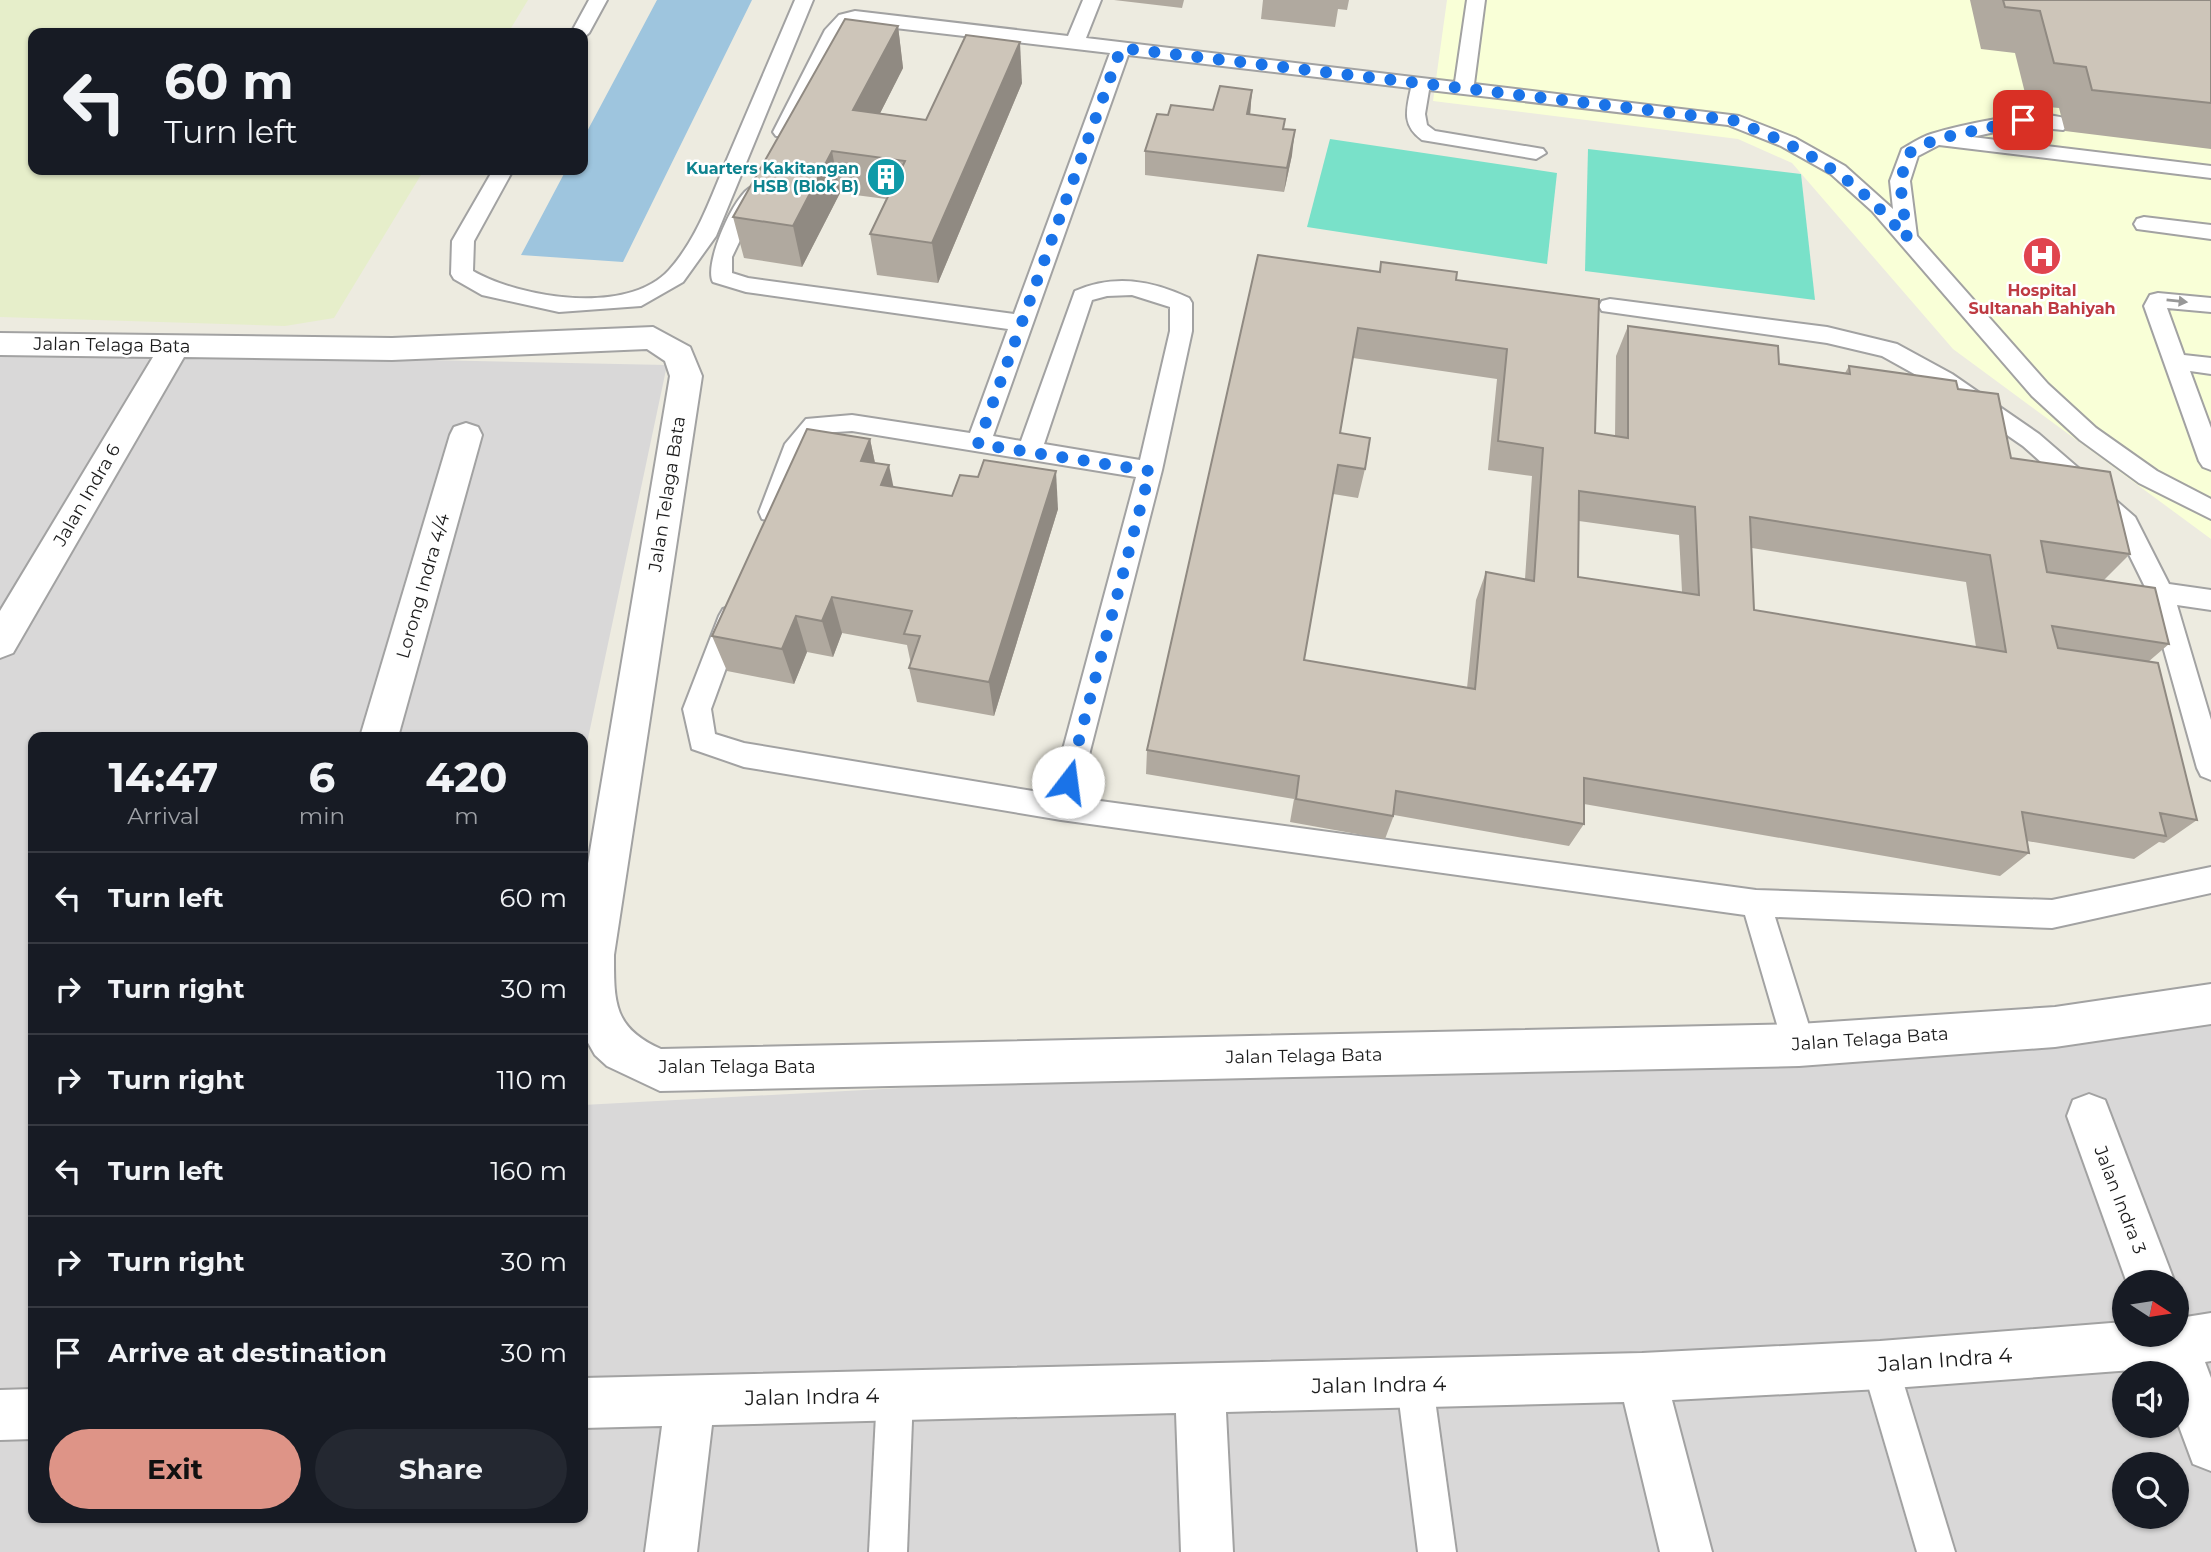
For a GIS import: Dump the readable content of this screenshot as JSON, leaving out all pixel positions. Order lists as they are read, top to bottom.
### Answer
{
  "streets": {
    "street": [
      "Jalan Telaga Bata",
      "Jalan Indra 6",
      "Lorong Indra 4/4",
      "Jalan Indra 3",
      "Jalan Indra 4"
    ]
  },
  "crossings": [
    ["Jalan Telaga Bata", "Jalan Indra 6"]
  ],
  "places": {
    "building": ["Kuarters Kakitangan HSB (Blok B)"],
    "hospital": ["Hospital Sultanah Bahiyah"]
  },
  "north": "right",
  "page": {
    "turn": ["60 m", "Turn left"],
    "eta": [
      "14:47",
      "Arrival",
      "6",
      "min",
      "420",
      "m"
    ],
    "list": [
      {
        "name": "Turn left",
        "value": "60 m"
      },
      {
        "name": "Turn right",
        "value": "30 m"
      },
      {
        "name": "Turn right",
        "value": "110 m"
      },
      {
        "name": "Turn left",
        "value": "160 m"
      },
      {
        "name": "Turn right",
        "value": "30 m"
      },
      {
        "name": "Arrive at destination",
        "value": "30 m"
      }
    ],
    "buttons": ["Exit", "Share"]
  }
}
